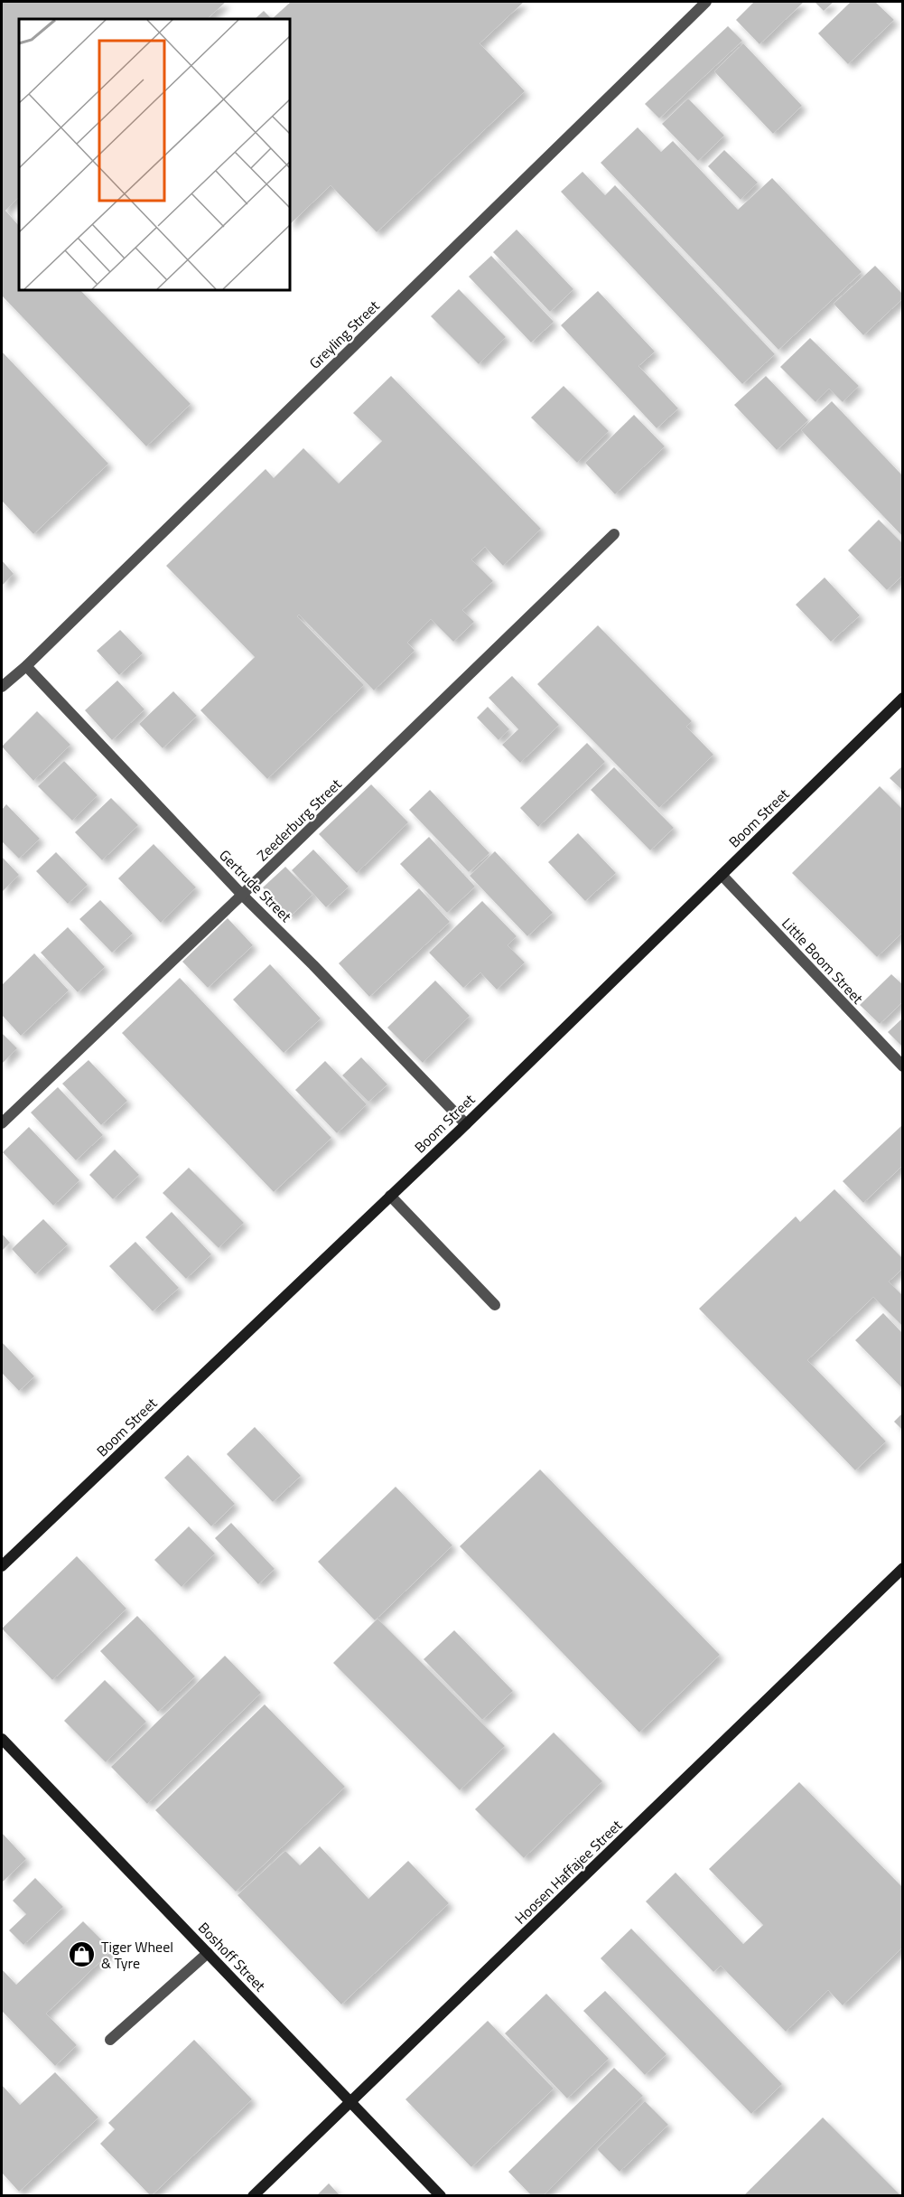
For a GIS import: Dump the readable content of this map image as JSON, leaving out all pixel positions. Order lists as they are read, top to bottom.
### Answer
{
  "streets": {
    "street": [
      "Greyling Street",
      "Boom Street",
      "Zeederburg Street",
      "Gertrude Street",
      "Little Boom Street",
      "Hoosen Haffajee Street",
      "Boshoff Street"
    ]
  },
  "crossings": [
    ["Greyling Street", "Gertrude Street"],
    ["Boom Street", "Gertrude Street"],
    ["Boom Street", "Little Boom Street"],
    ["Zeederburg Street", "Gertrude Street"],
    ["Hoosen Haffajee Street", "Boshoff Street"]
  ],
  "places": {
    "shop": ["Tiger Wheel & Tyre"]
  }
}
